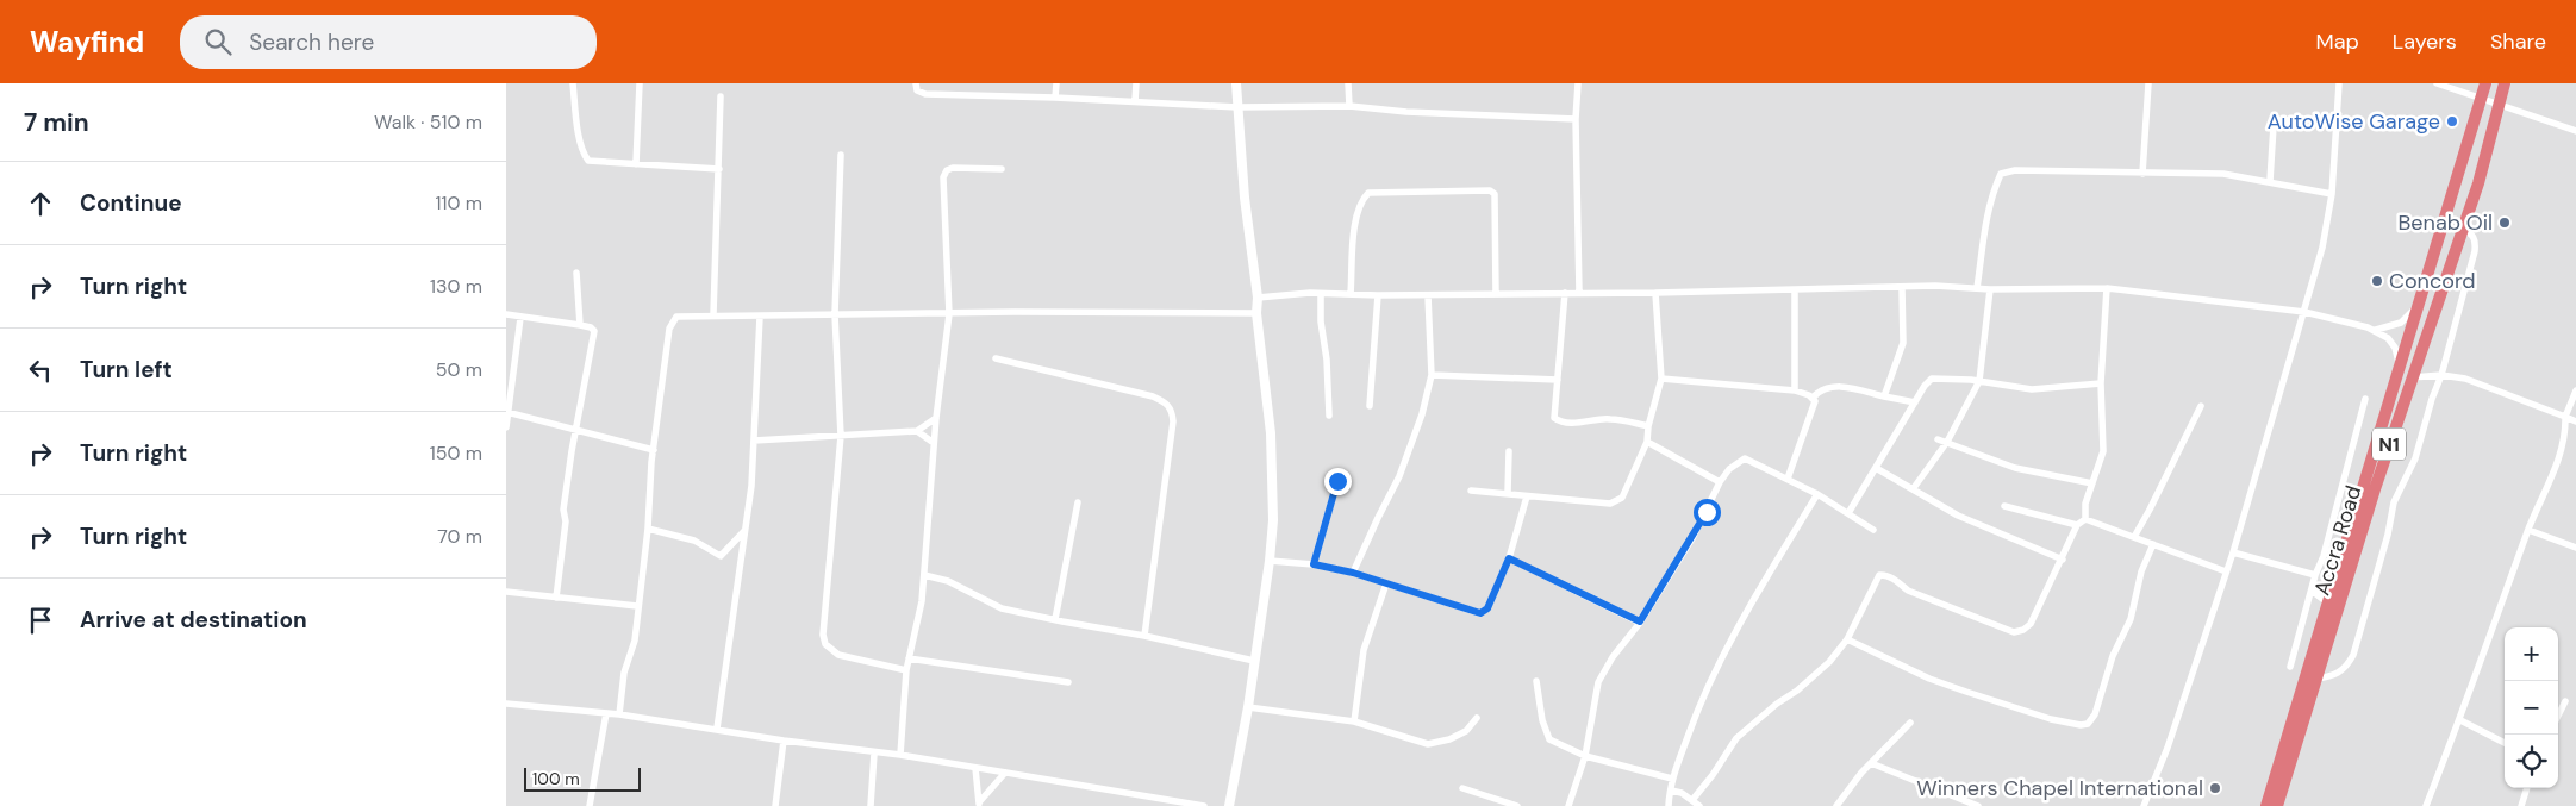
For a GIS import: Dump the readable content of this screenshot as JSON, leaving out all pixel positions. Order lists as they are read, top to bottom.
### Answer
{
  "streets": {
    "highway": ["N1", "Accra Road"]
  },
  "places": [
    "AutoWise Garage",
    "Benab Oil",
    "Concord",
    "Winners Chapel International"
  ],
  "scale_bar": "100 m",
  "page": {
    "header": "Wayfind",
    "search": "Search here",
    "nav": ["Map", "Layers", "Share"],
    "heading": ["7 min", "Walk · 510 m"],
    "list": [
      ["Continue", "110 m"],
      ["Turn right", "130 m"],
      ["Turn left", "50 m"],
      ["Turn right", "150 m"],
      ["Turn right", "70 m"],
      "Arrive at destination"
    ],
    "map_buttons": ["+", "−"],
    "scale": "100 m"
  }
}
